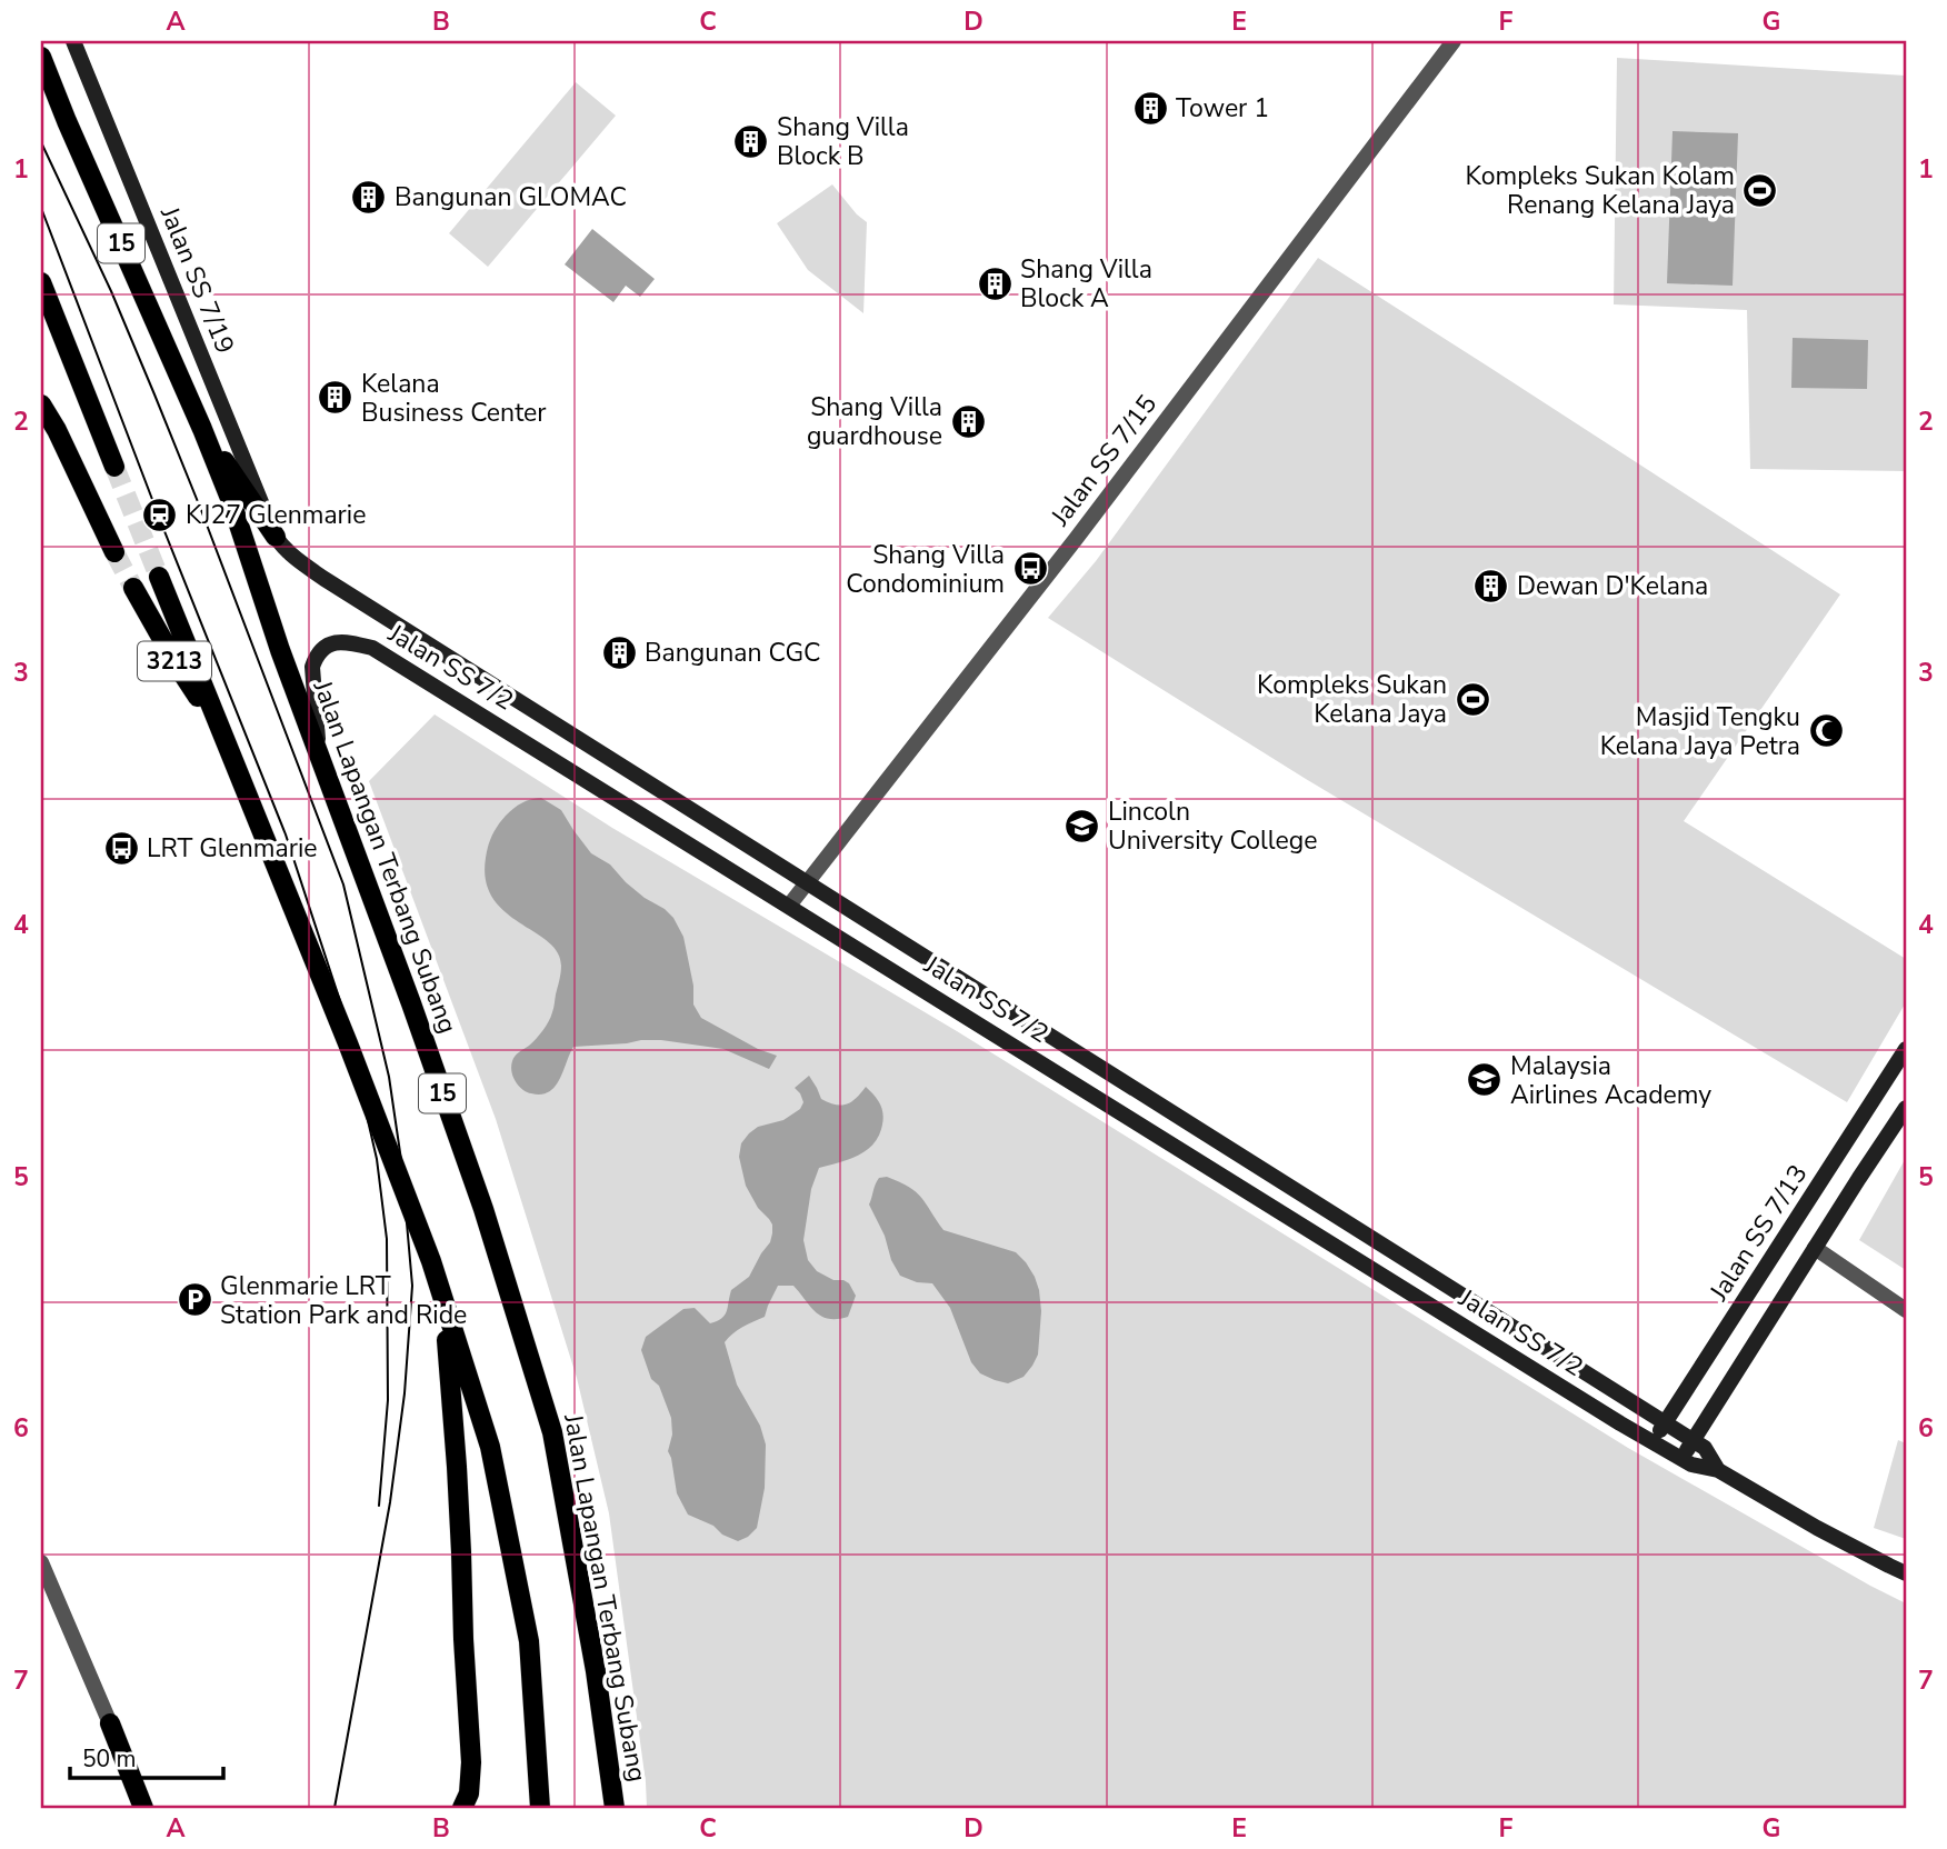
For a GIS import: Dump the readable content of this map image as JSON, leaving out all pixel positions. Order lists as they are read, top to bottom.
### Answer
{
  "streets": {
    "main road": ["15", "3213", "Jalan Lapangan Terbang Subang"],
    "street": [
      "Jalan SS 7/19",
      "Jalan SS 7/15",
      "Jalan SS 7/2",
      "Jalan SS 7/13"
    ]
  },
  "crossings": [
    ["15", "Jalan Lapangan Terbang Subang"],
    ["Jalan SS 7/19", "Jalan SS 7/2"],
    ["Jalan SS 7/15", "Jalan SS 7/2"],
    ["Jalan SS 7/2", "Jalan Lapangan Terbang Subang"],
    ["Jalan SS 7/2", "Jalan SS 7/13"]
  ],
  "places": {
    "building": [
      "Tower 1",
      "Shang Villa Block B",
      "Bangunan GLOMAC",
      "Shang Villa Block A",
      "Kelana Business Center",
      "Shang Villa guardhouse",
      "Dewan D'Kelana",
      "Bangunan CGC"
    ],
    "sports": ["Kompleks Sukan Kolam Renang Kelana Jaya", "Kompleks Sukan Kelana Jaya"],
    "station": ["KJ27 Glenmarie"],
    "bus stop": ["Shang Villa Condominium", "LRT Glenmarie"],
    "mosque": ["Masjid Tengku Kelana Jaya Petra"],
    "school or university": ["Lincoln University College", "Malaysia Airlines Academy"],
    "parking": ["Glenmarie LRT Station Park and Ride"]
  },
  "scale_bar": "50 m",
  "grid": {
    "columns": [
      "A",
      "B",
      "C",
      "D",
      "E",
      "F",
      "G"
    ],
    "rows": [
      "1",
      "2",
      "3",
      "4",
      "5",
      "6",
      "7"
    ]
  }
}
